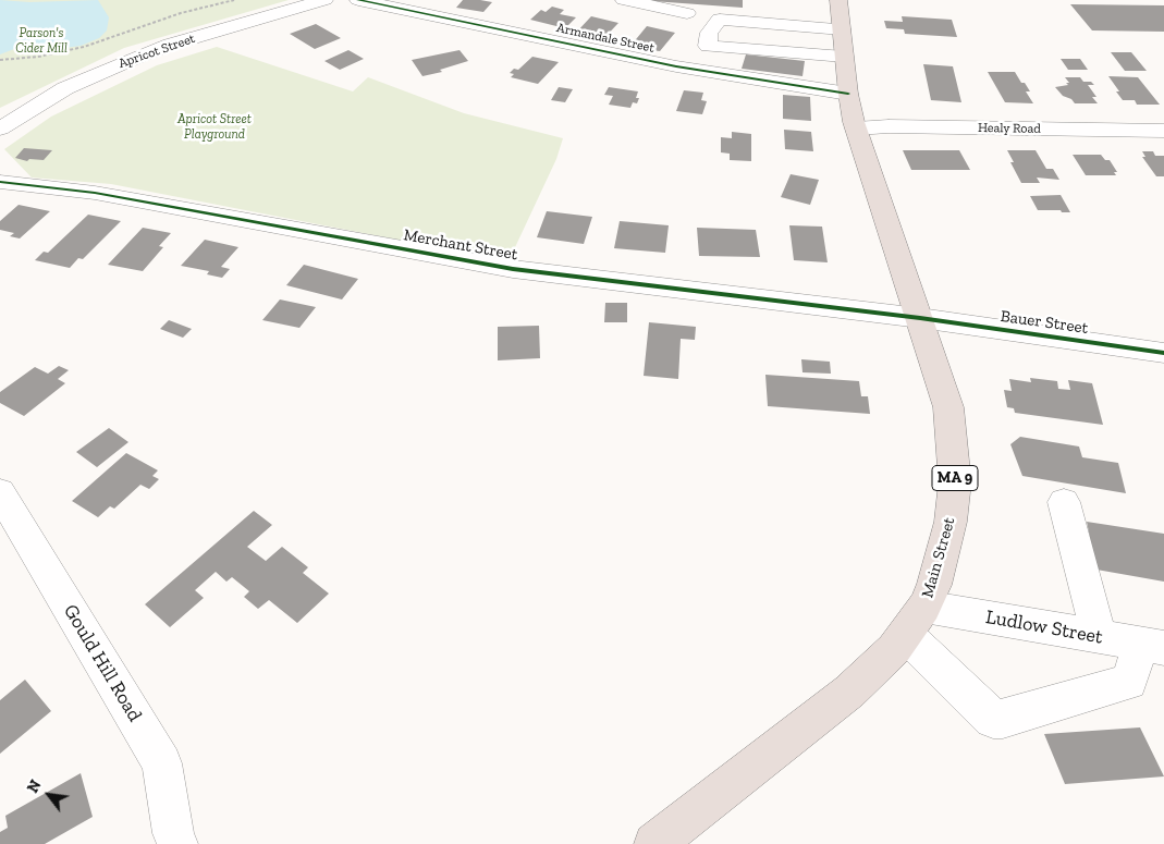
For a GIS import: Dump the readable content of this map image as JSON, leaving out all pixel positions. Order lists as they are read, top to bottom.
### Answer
{
  "streets": {
    "highway": ["MA 9", "Main Street"],
    "street": [
      "Armandale Street",
      "Apricot Street",
      "Healy Road",
      "Merchant Street",
      "Bauer Street",
      "Ludlow Street",
      "Gould Hill Road"
    ]
  },
  "crossings": [
    ["Armandale Street", "Main Street"],
    ["Healy Road", "Main Street"],
    ["Merchant Street", "Bauer Street"],
    ["Merchant Street", "Main Street"],
    ["Bauer Street", "Main Street"],
    ["Main Street", "Ludlow Street"]
  ],
  "parks": ["Parson's Cider Mill", "Apricot Street Playground"],
  "north": "top left"
}
